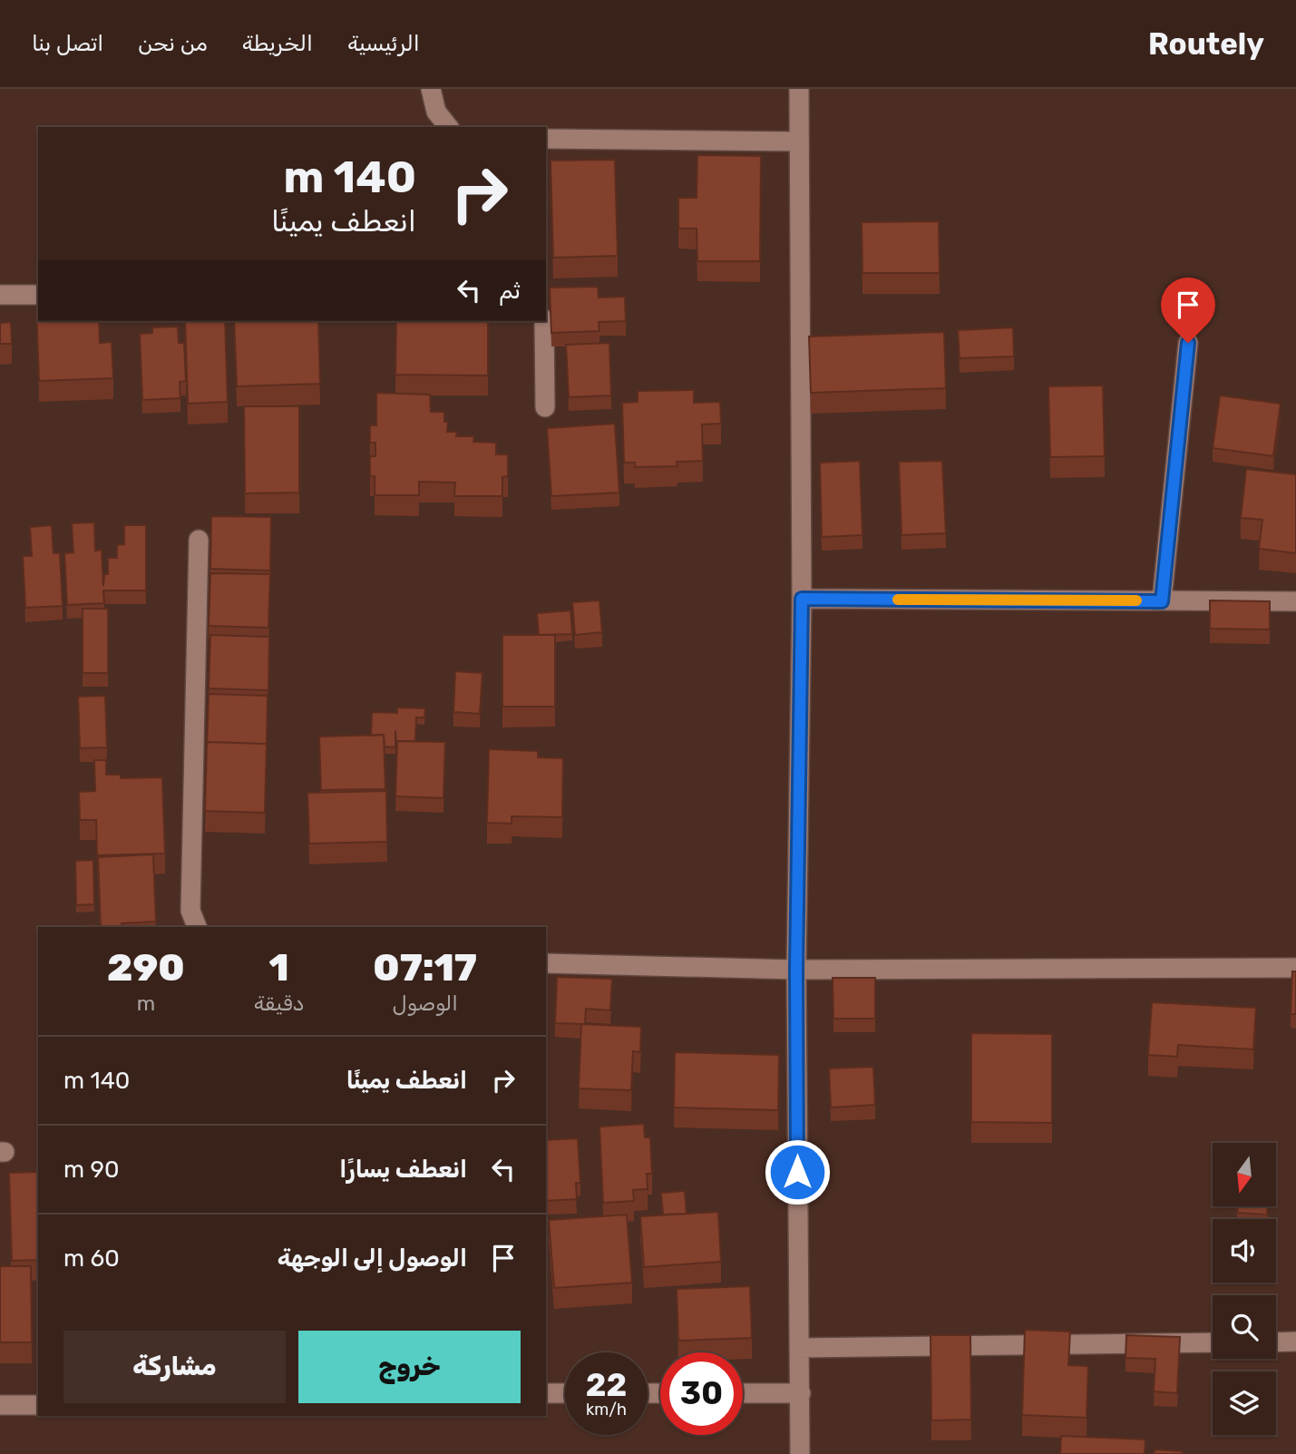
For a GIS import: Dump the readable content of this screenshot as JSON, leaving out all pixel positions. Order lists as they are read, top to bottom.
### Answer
{
  "north": "bottom",
  "page": {
    "header": "Routely",
    "nav": [
      "الرئيسية",
      "الخريطة",
      "من نحن",
      "اتصل بنا"
    ],
    "turn": ["140 m", "انعطف يمينًا"],
    "then": "ثم",
    "eta": [
      "07:17",
      "الوصول",
      "1",
      "دقيقة",
      "290",
      "m"
    ],
    "list": [
      {
        "name": "انعطف يمينًا",
        "value": "140 m"
      },
      {
        "name": "انعطف يسارًا",
        "value": "90 m"
      },
      {
        "name": "الوصول إلى الوجهة",
        "value": "60 m"
      }
    ],
    "buttons": ["خروج", "مشاركة"],
    "speed": "22 km/h",
    "limit": "30"
  }
}
